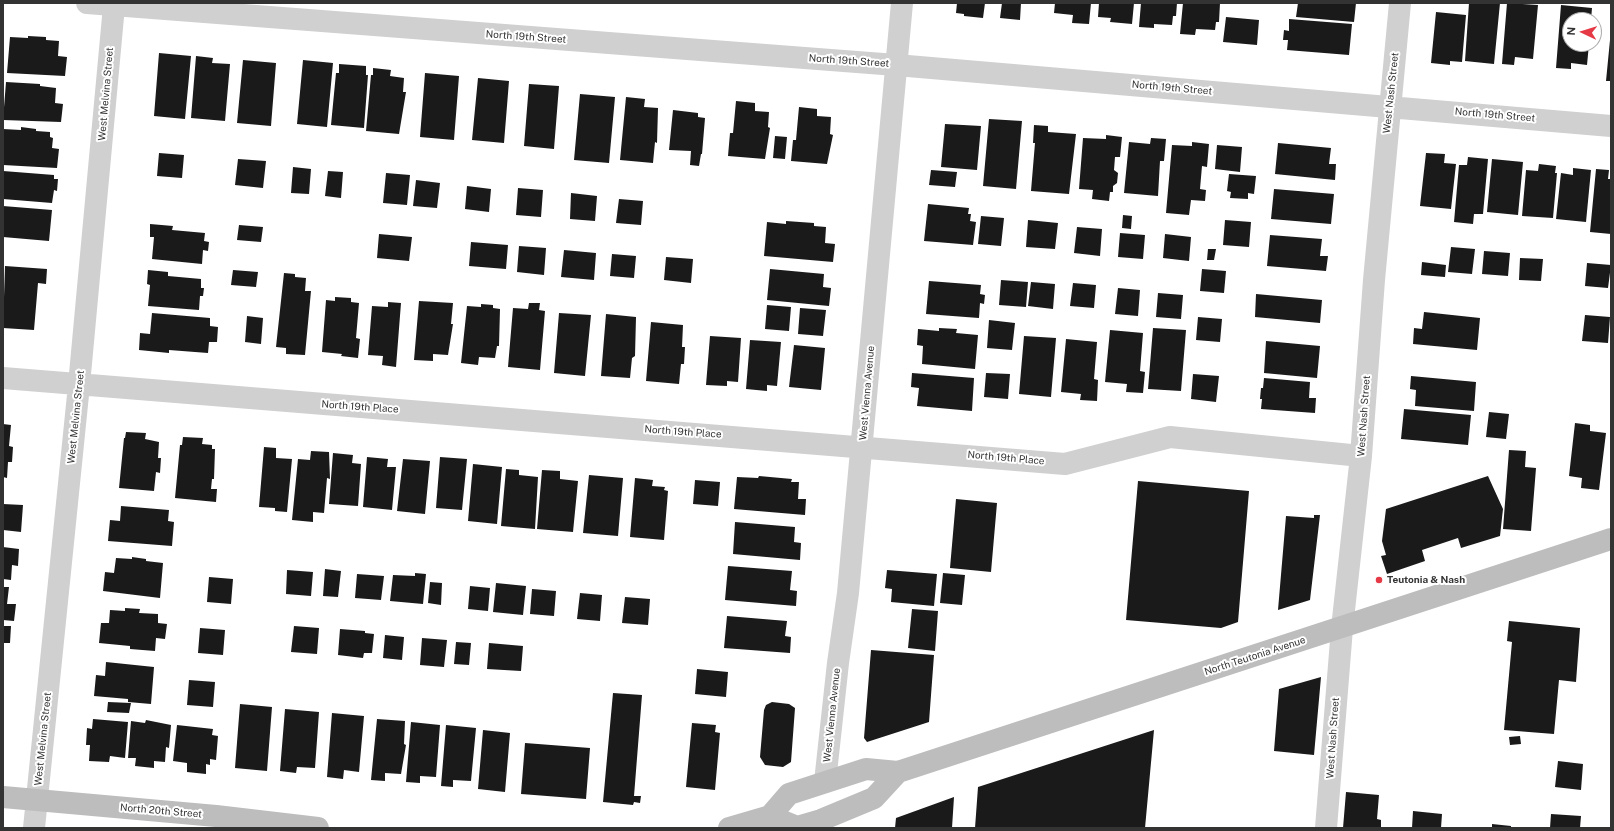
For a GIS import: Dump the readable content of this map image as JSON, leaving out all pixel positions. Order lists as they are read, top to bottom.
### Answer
{
  "streets": {
    "main road": ["North Teutonia Avenue", "North 20th Street"],
    "street": [
      "North 19th Street",
      "West Nash Street",
      "West Melvina Street",
      "West Vienna Avenue",
      "North 19th Place"
    ]
  },
  "crossings": [
    ["North 19th Street", "West Nash Street"],
    ["North 19th Street", "West Melvina Street"],
    ["North 19th Street", "West Vienna Avenue"],
    ["West Nash Street", "North 19th Place"],
    ["West Nash Street", "North Teutonia Avenue"],
    ["West Melvina Street", "North 19th Place"],
    ["West Melvina Street", "North 20th Street"],
    ["West Vienna Avenue", "North 19th Place"],
    ["West Vienna Avenue", "North Teutonia Avenue"]
  ],
  "places": ["Teutonia & Nash"],
  "north": "left"
}
